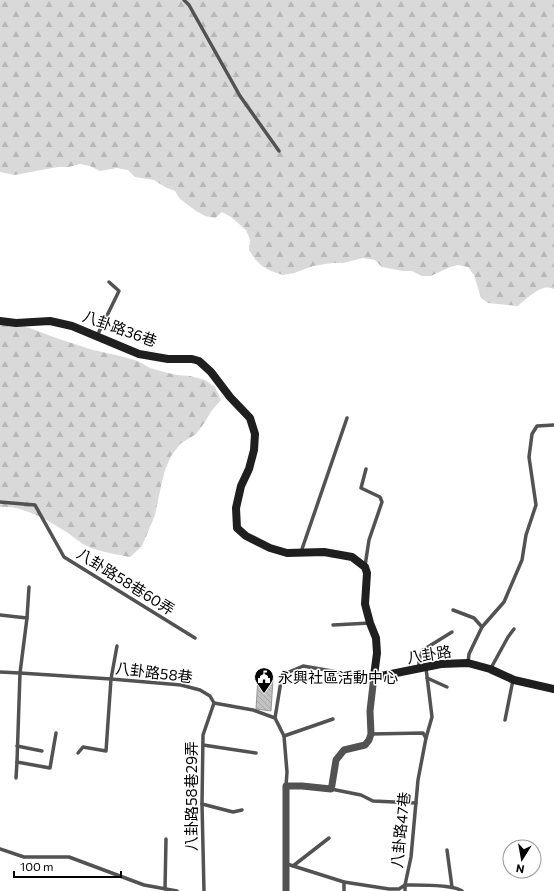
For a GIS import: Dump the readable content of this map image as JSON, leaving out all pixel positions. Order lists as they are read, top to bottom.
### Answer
{
  "streets": {
    "street": ["八卦路36巷", "八卦路"],
    "lane": [
      "八卦路58巷60弄",
      "八卦路58巷",
      "八卦路58巷29弄",
      "八卦路47巷"
    ]
  },
  "crossings": [
    ["八卦路", "八卦路47巷"],
    ["八卦路58巷", "八卦路58巷29弄"]
  ],
  "places": {
    "public building": ["永興社區活動中心"]
  },
  "scale_bar": "100 m",
  "north": "bottom"
}
